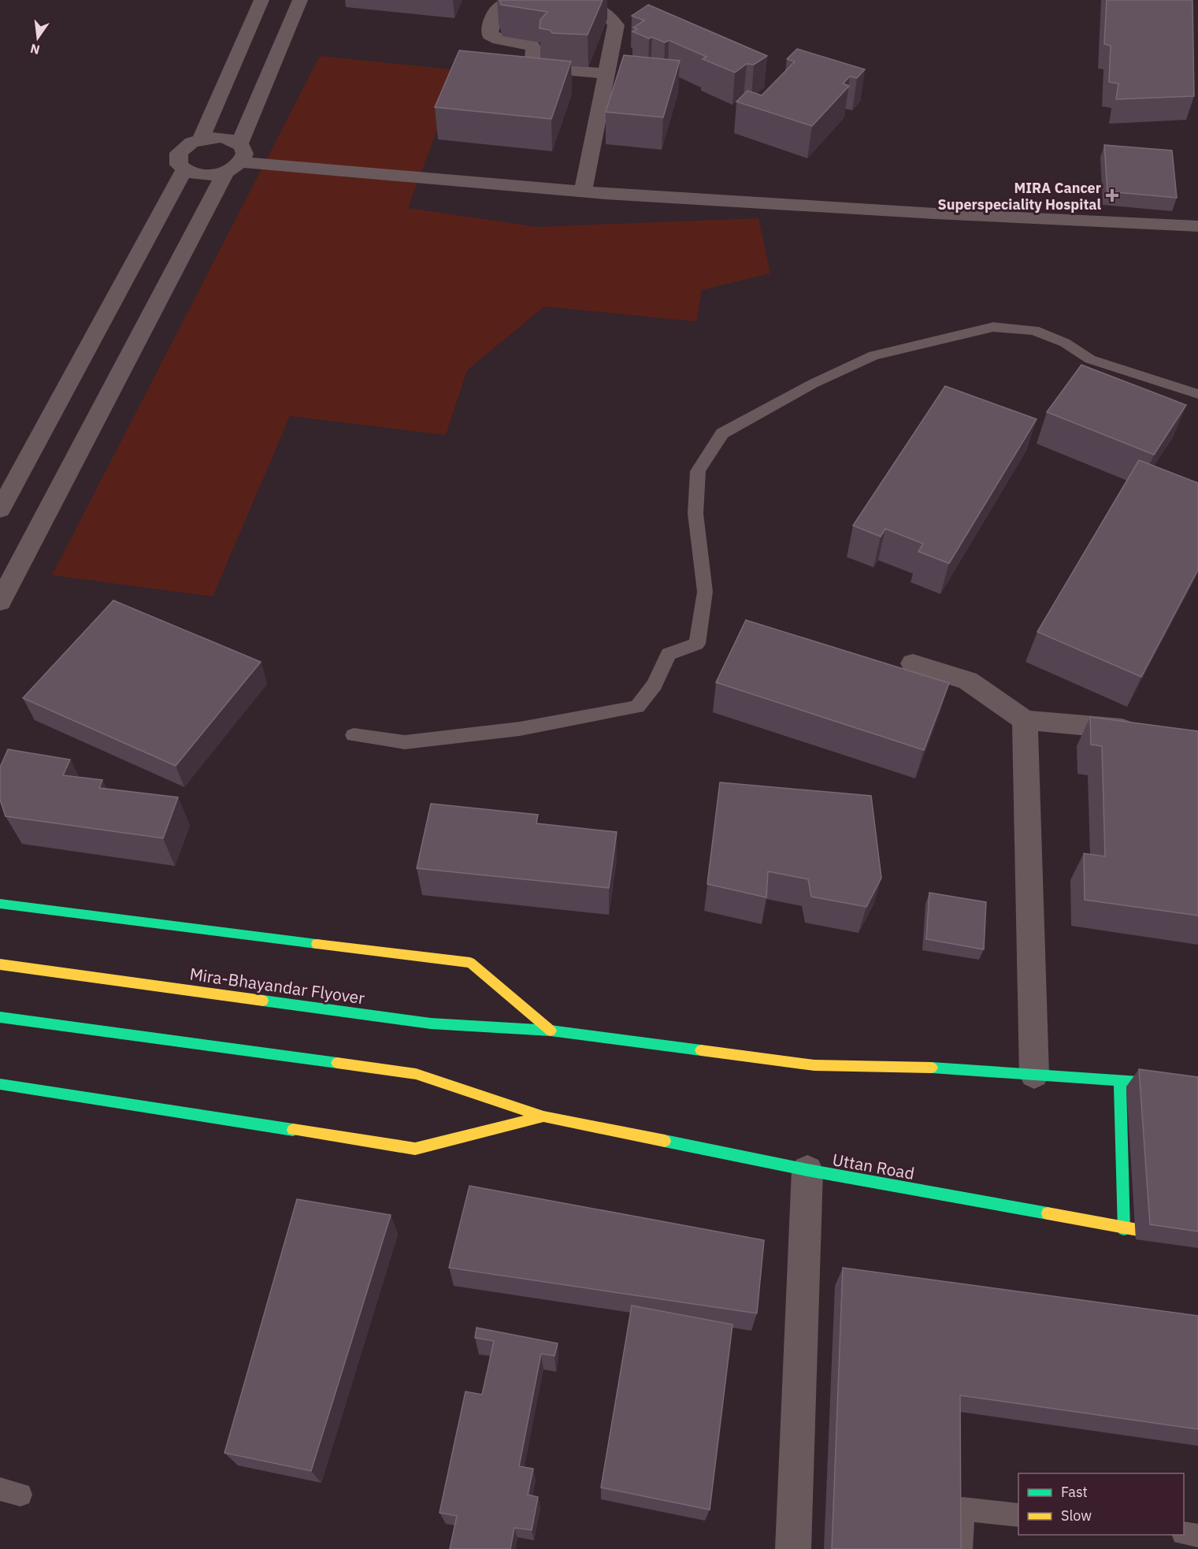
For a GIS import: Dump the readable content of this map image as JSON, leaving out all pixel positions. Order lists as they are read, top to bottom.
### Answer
{
  "streets": {
    "main road": ["Mira-Bhayandar Flyover", "Uttan Road"]
  },
  "places": {
    "health": ["MIRA Cancer Superspeciality Hospital"]
  },
  "legend": ["Fast", "Slow"],
  "north": "bottom"
}
